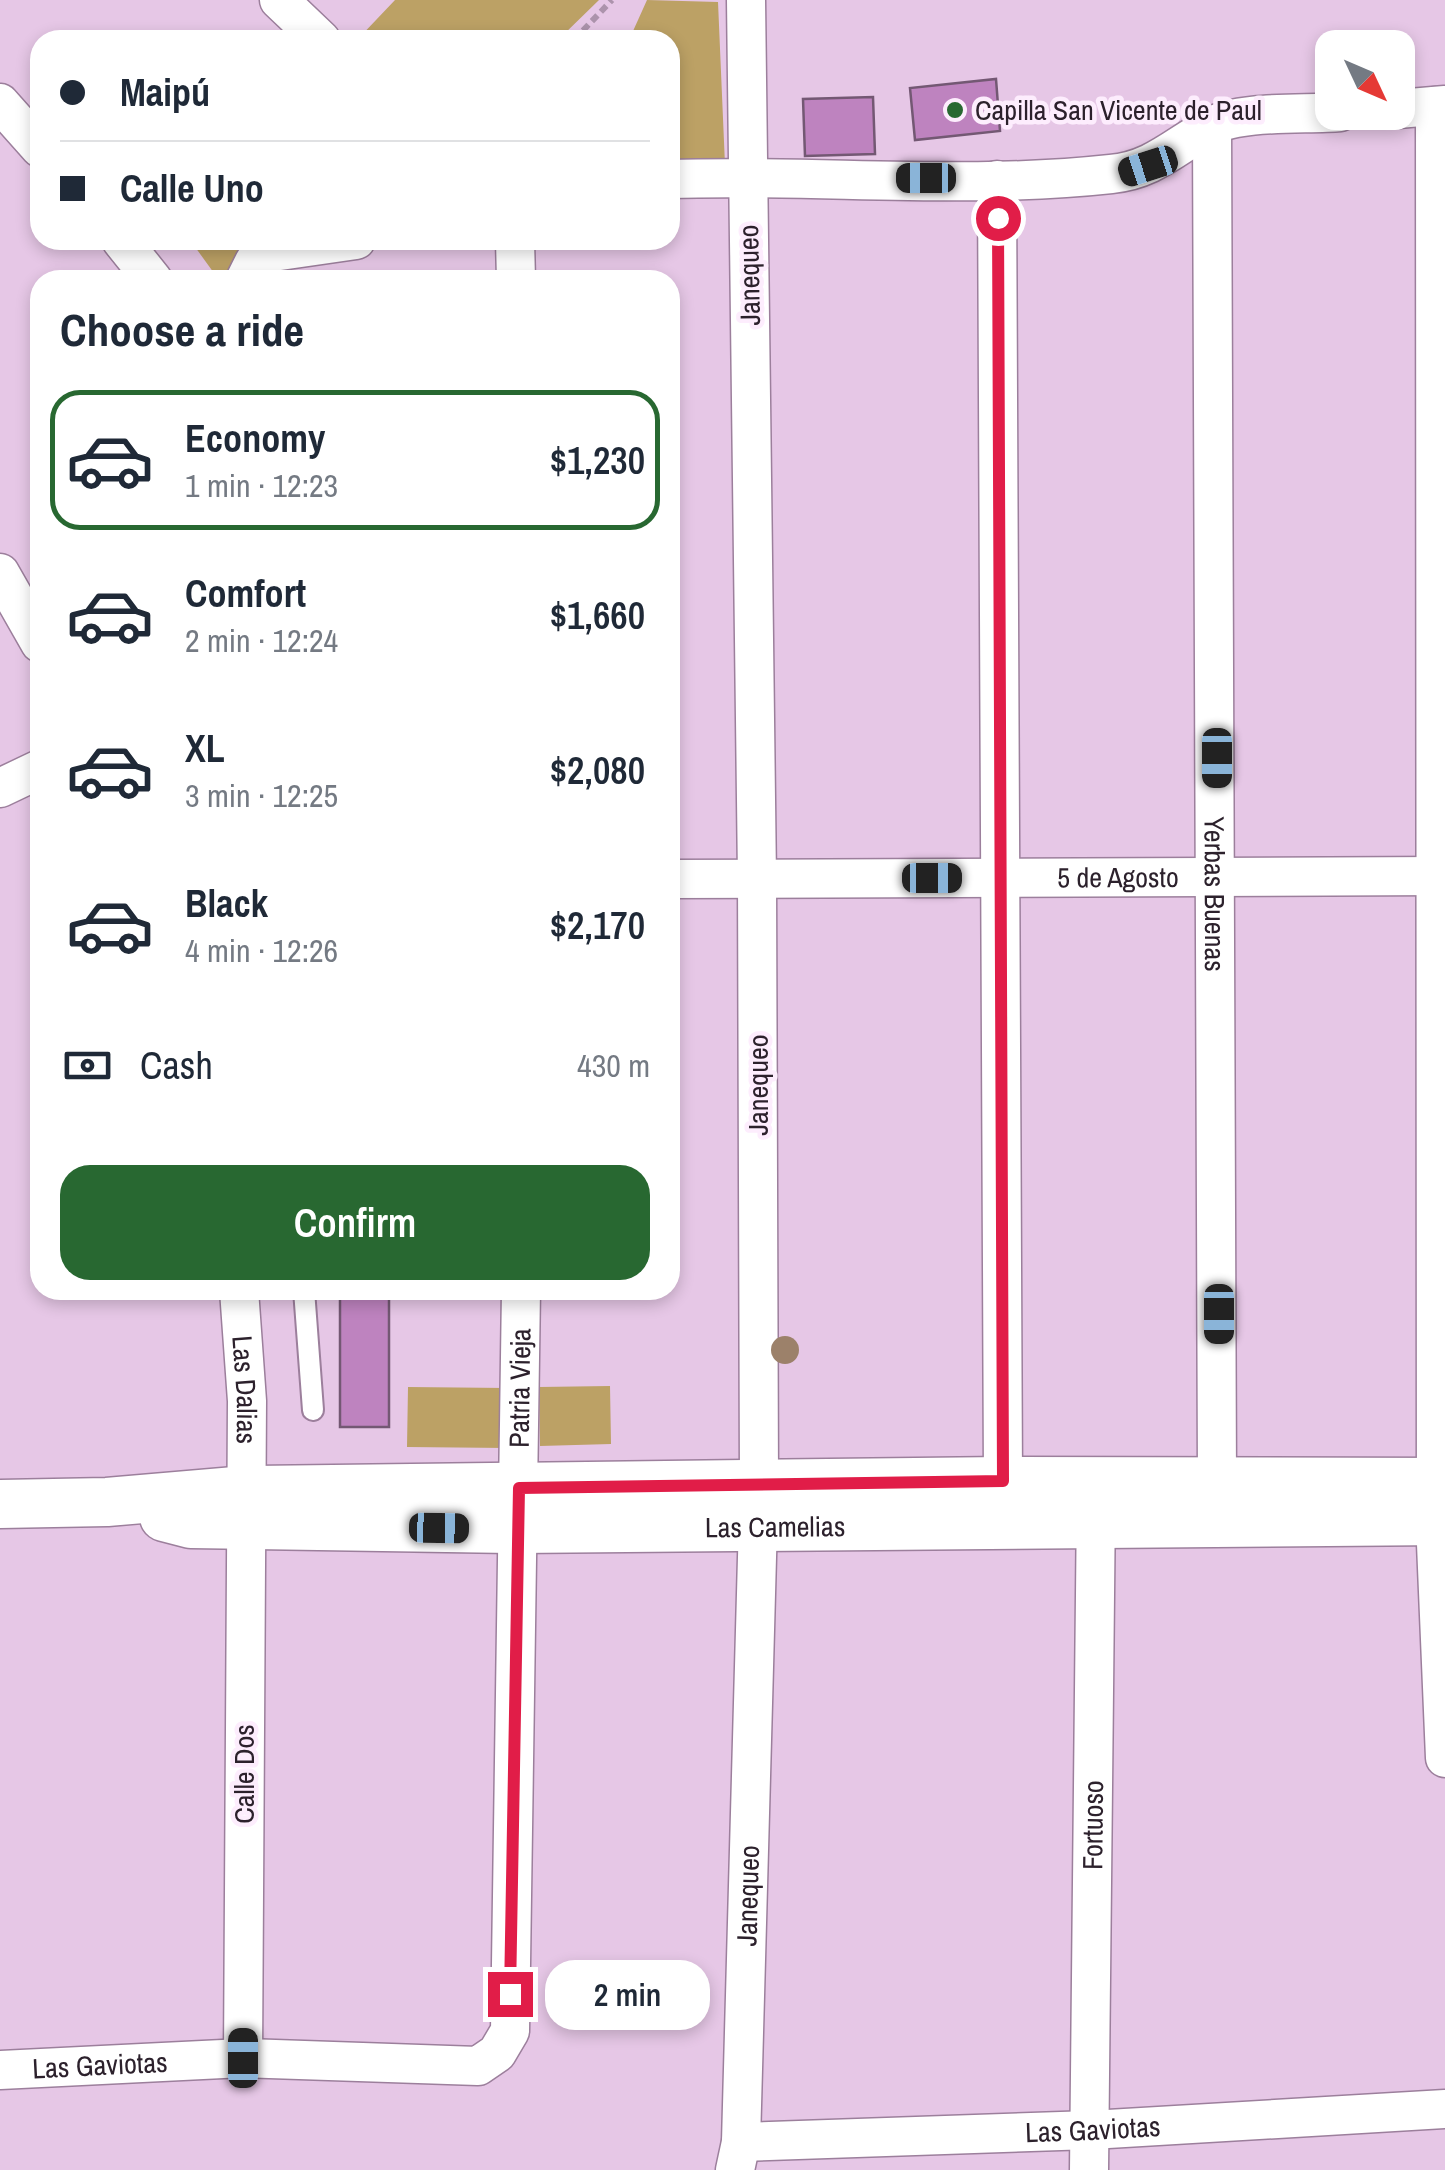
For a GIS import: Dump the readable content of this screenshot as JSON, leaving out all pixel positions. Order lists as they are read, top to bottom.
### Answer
{
  "streets": {
    "street": [
      "Janequeo",
      "5 de Agosto",
      "Yerbas Buenas",
      "Patria Vieja",
      "Las Dalias",
      "Las Camelias",
      "Calle Dos",
      "Fortuoso",
      "Las Gaviotas"
    ]
  },
  "crossings": [
    ["Janequeo", "5 de Agosto"],
    ["Janequeo", "Las Camelias"],
    ["Janequeo", "Las Gaviotas"],
    ["5 de Agosto", "Yerbas Buenas"],
    ["Yerbas Buenas", "Las Camelias"],
    ["Patria Vieja", "Las Camelias"],
    ["Patria Vieja", "Las Gaviotas"],
    ["Las Dalias", "Las Camelias"],
    ["Las Dalias", "Calle Dos"],
    ["Las Camelias", "Calle Dos"],
    ["Las Camelias", "Fortuoso"],
    ["Calle Dos", "Las Gaviotas"],
    ["Fortuoso", "Las Gaviotas"]
  ],
  "places": ["Capilla San Vicente de Paul"],
  "north": "bottom right",
  "page": {
    "banner": ["Maipú", "Calle Uno"],
    "heading": "Choose a ride",
    "list": [
      {
        "name": "Economy",
        "note": "1 min · 12:23",
        "value": "$1,230"
      },
      {
        "name": "Comfort",
        "note": "2 min · 12:24",
        "value": "$1,660"
      },
      {
        "name": "XL",
        "note": "3 min · 12:25",
        "value": "$2,080"
      },
      {
        "name": "Black",
        "note": "4 min · 12:26",
        "value": "$2,170"
      }
    ],
    "pay": ["Cash", "430 m"],
    "buttons": "Confirm",
    "bubble": "2 min"
  }
}
